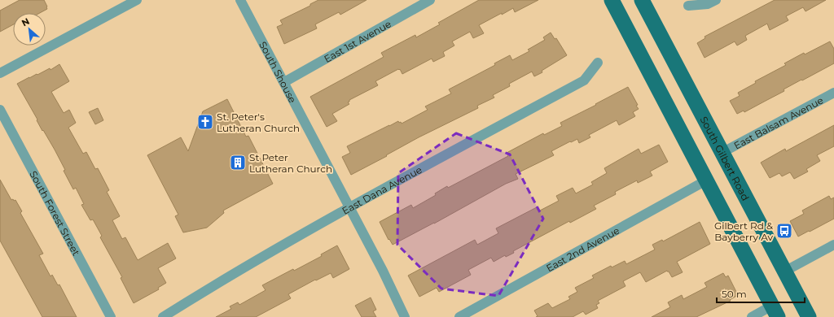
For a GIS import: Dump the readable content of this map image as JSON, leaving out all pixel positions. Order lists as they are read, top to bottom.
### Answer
{
  "streets": {
    "main road": ["South Gilbert Road"],
    "street": [
      "East 1st Avenue",
      "South Shouse",
      "East Balsam Avenue",
      "East Dana Avenue",
      "South Forest Street",
      "East 2nd Avenue"
    ]
  },
  "crossings": [
    ["East 1st Avenue", "South Shouse"],
    ["South Shouse", "East Dana Avenue"],
    ["East Balsam Avenue", "South Gilbert Road"]
  ],
  "places": {
    "church": ["St. Peter's Lutheran Church"],
    "building": ["St Peter Lutheran Church"],
    "bus stop": ["Gilbert Rd & Bayberry Av"]
  },
  "scale_bar": "50 m",
  "north": "top left"
}
